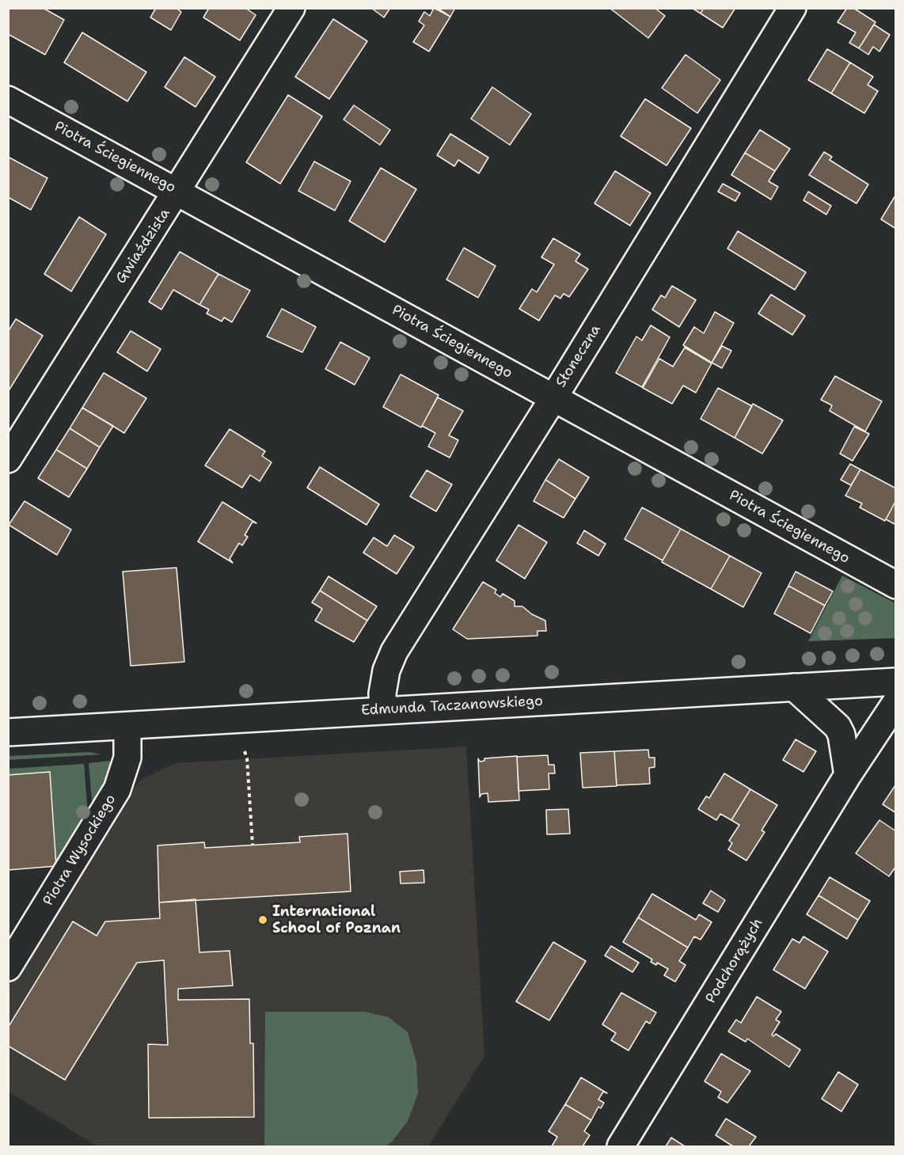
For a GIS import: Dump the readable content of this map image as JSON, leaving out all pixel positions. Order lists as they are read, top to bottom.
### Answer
{
  "streets": {
    "street": [
      "Piotra Ściegiennego",
      "Gwiaździsta",
      "Słoneczna",
      "Edmunda Taczanowskiego",
      "Piotra Wysockiego",
      "Podchorążych"
    ]
  },
  "crossings": [
    ["Piotra Ściegiennego", "Gwiaździsta"],
    ["Piotra Ściegiennego", "Słoneczna"],
    ["Słoneczna", "Edmunda Taczanowskiego"],
    ["Edmunda Taczanowskiego", "Piotra Wysockiego"]
  ],
  "places": ["International School of Poznan"]
}
